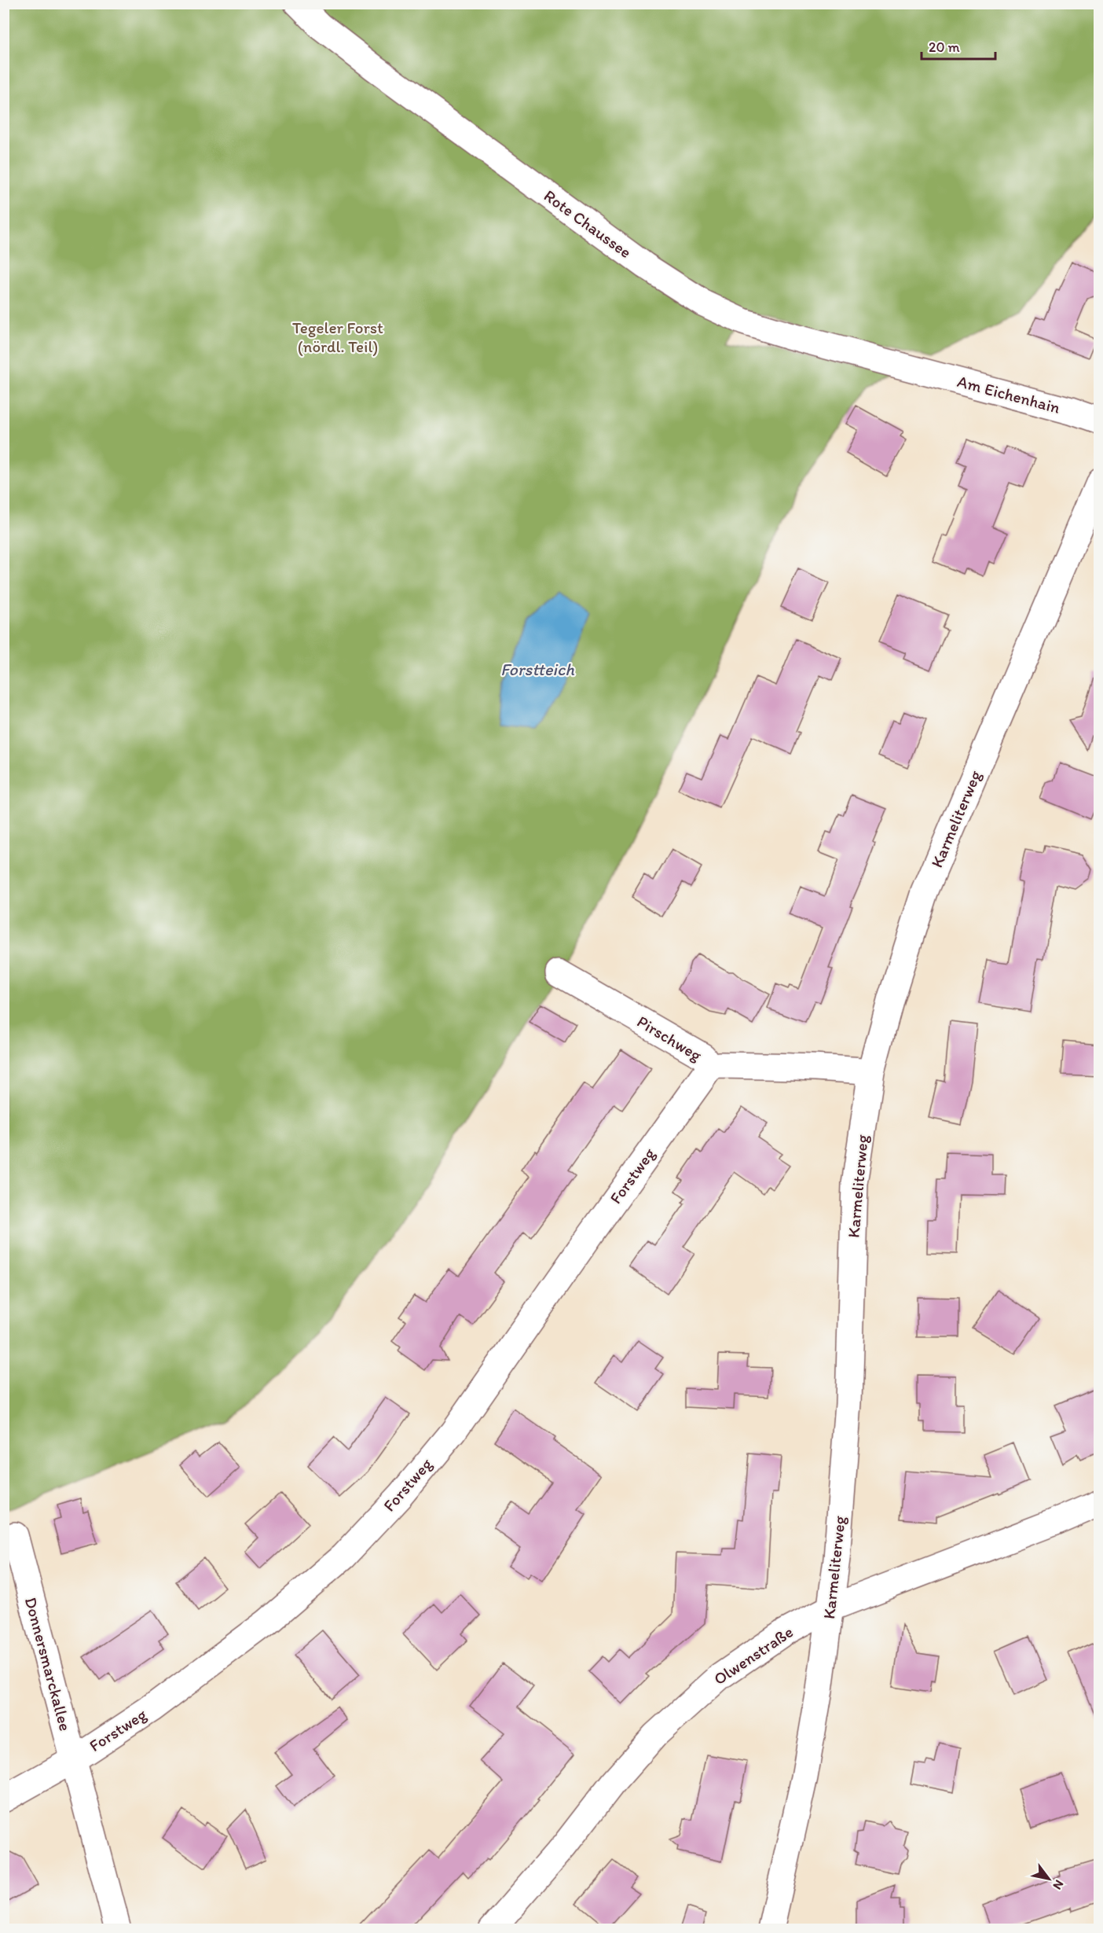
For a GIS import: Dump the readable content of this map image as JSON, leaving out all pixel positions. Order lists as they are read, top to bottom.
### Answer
{
  "streets": {
    "street": [
      "Rote Chaussee",
      "Am Eichenhain",
      "Karmeliterweg",
      "Pirschweg",
      "Forstweg",
      "Olwenstraße",
      "Donnersmarckallee"
    ]
  },
  "crossings": [
    ["Rote Chaussee", "Am Eichenhain"],
    ["Karmeliterweg", "Pirschweg"],
    ["Karmeliterweg", "Olwenstraße"],
    ["Pirschweg", "Forstweg"],
    ["Forstweg", "Donnersmarckallee"]
  ],
  "water": ["Forstteich"],
  "parks": ["Tegeler Forst (nördl. Teil)"],
  "scale_bar": "20 m",
  "north": "bottom right"
}
